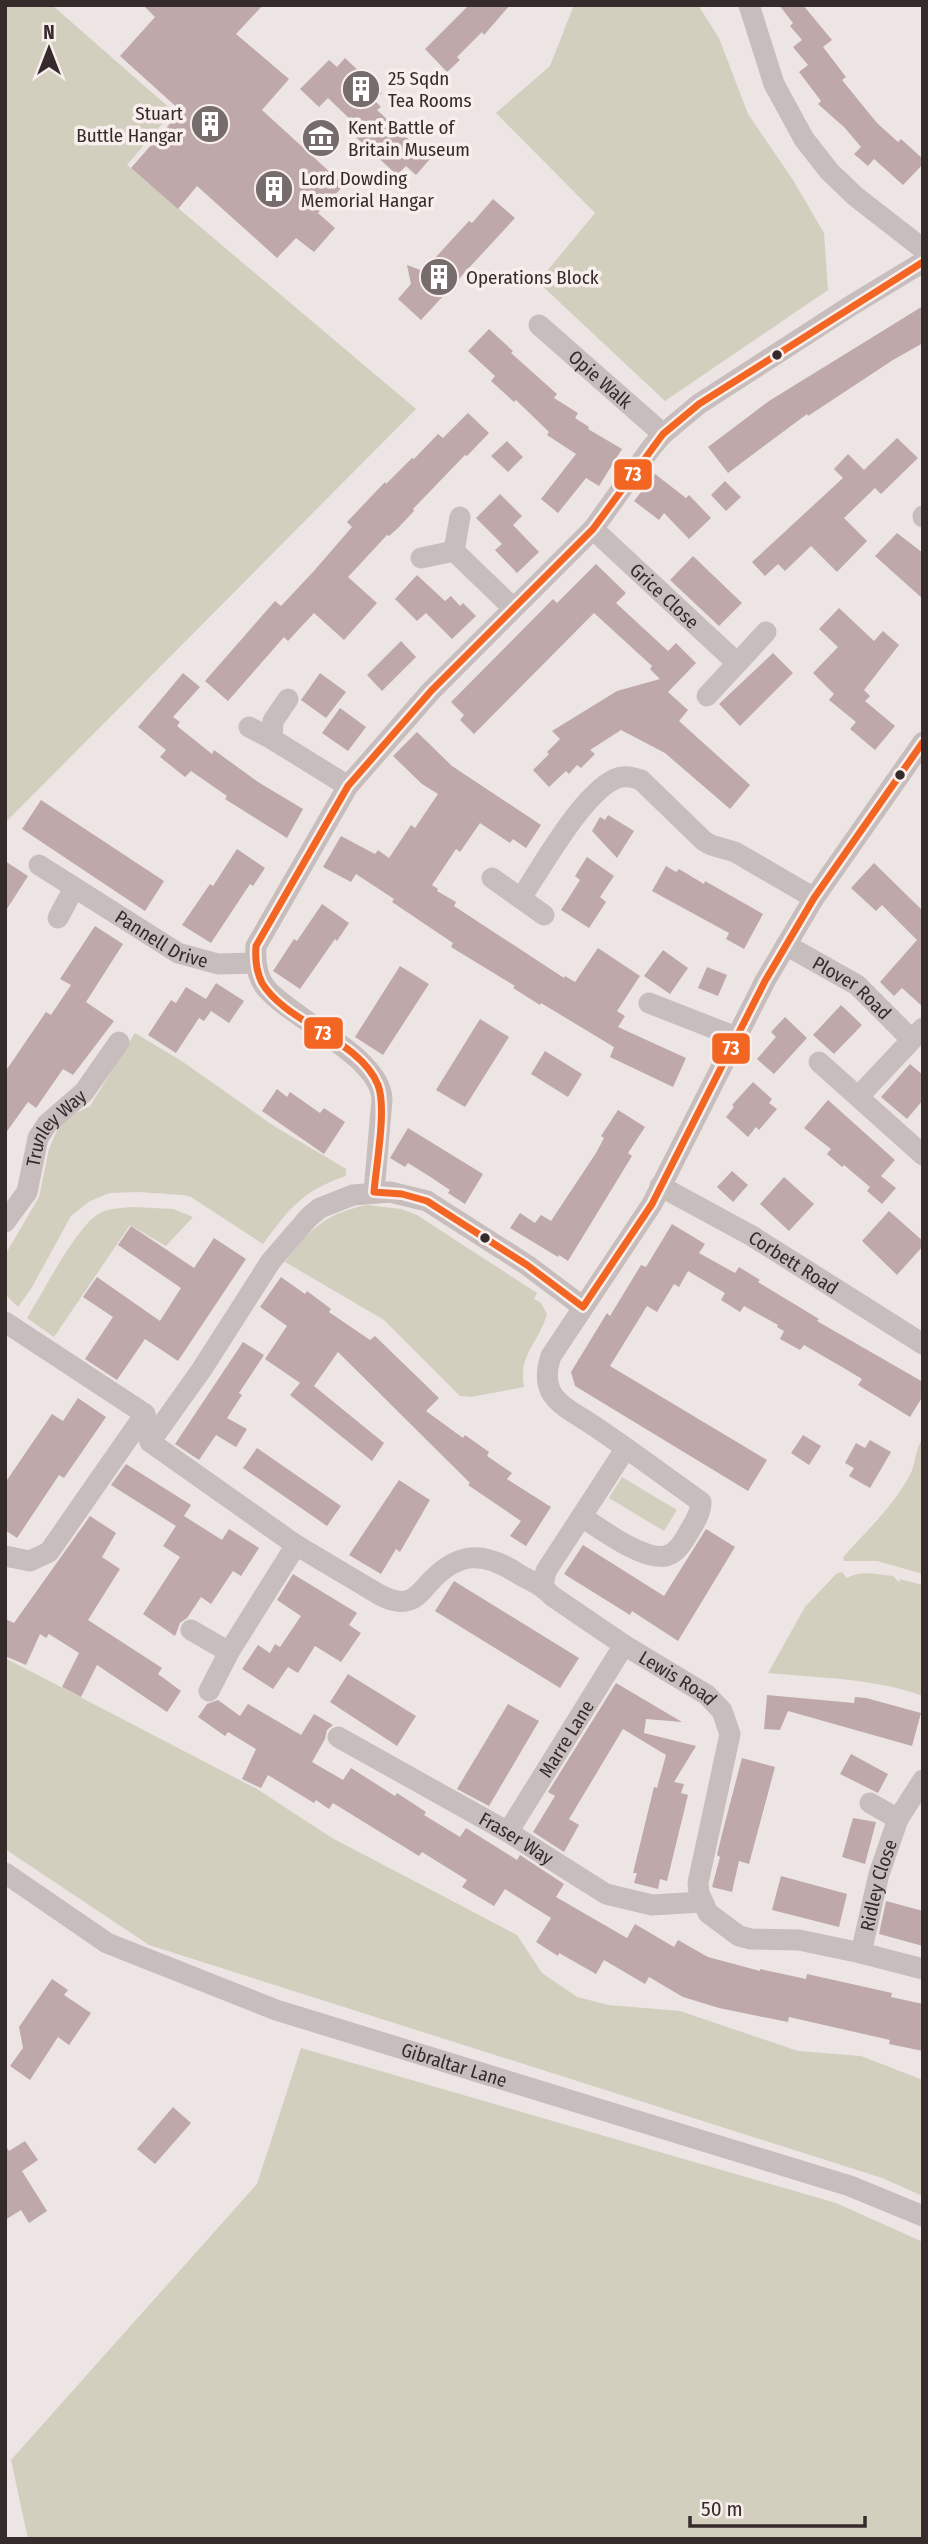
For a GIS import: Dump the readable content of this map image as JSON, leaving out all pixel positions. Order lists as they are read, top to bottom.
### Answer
{
  "streets": {
    "street": [
      "Opie Walk",
      "Grice Close",
      "Pannell Drive",
      "Plover Road",
      "Trunley Way",
      "Corbett Road",
      "Lewis Road",
      "Marre Lane",
      "Fraser Way",
      "Ridley Close",
      "Gibraltar Lane"
    ]
  },
  "crossings": [
    ["Lewis Road", "Marre Lane"],
    ["Lewis Road", "Fraser Way"],
    ["Marre Lane", "Fraser Way"]
  ],
  "places": {
    "building": [
      "25 Sqdn Tea Rooms",
      "Stuart Buttle Hangar",
      "Lord Dowding Memorial Hangar",
      "Operations Block"
    ],
    "museum": ["Kent Battle of Britain Museum"]
  },
  "lines": ["transit line 73"],
  "scale_bar": "50 m",
  "north": "top"
}
